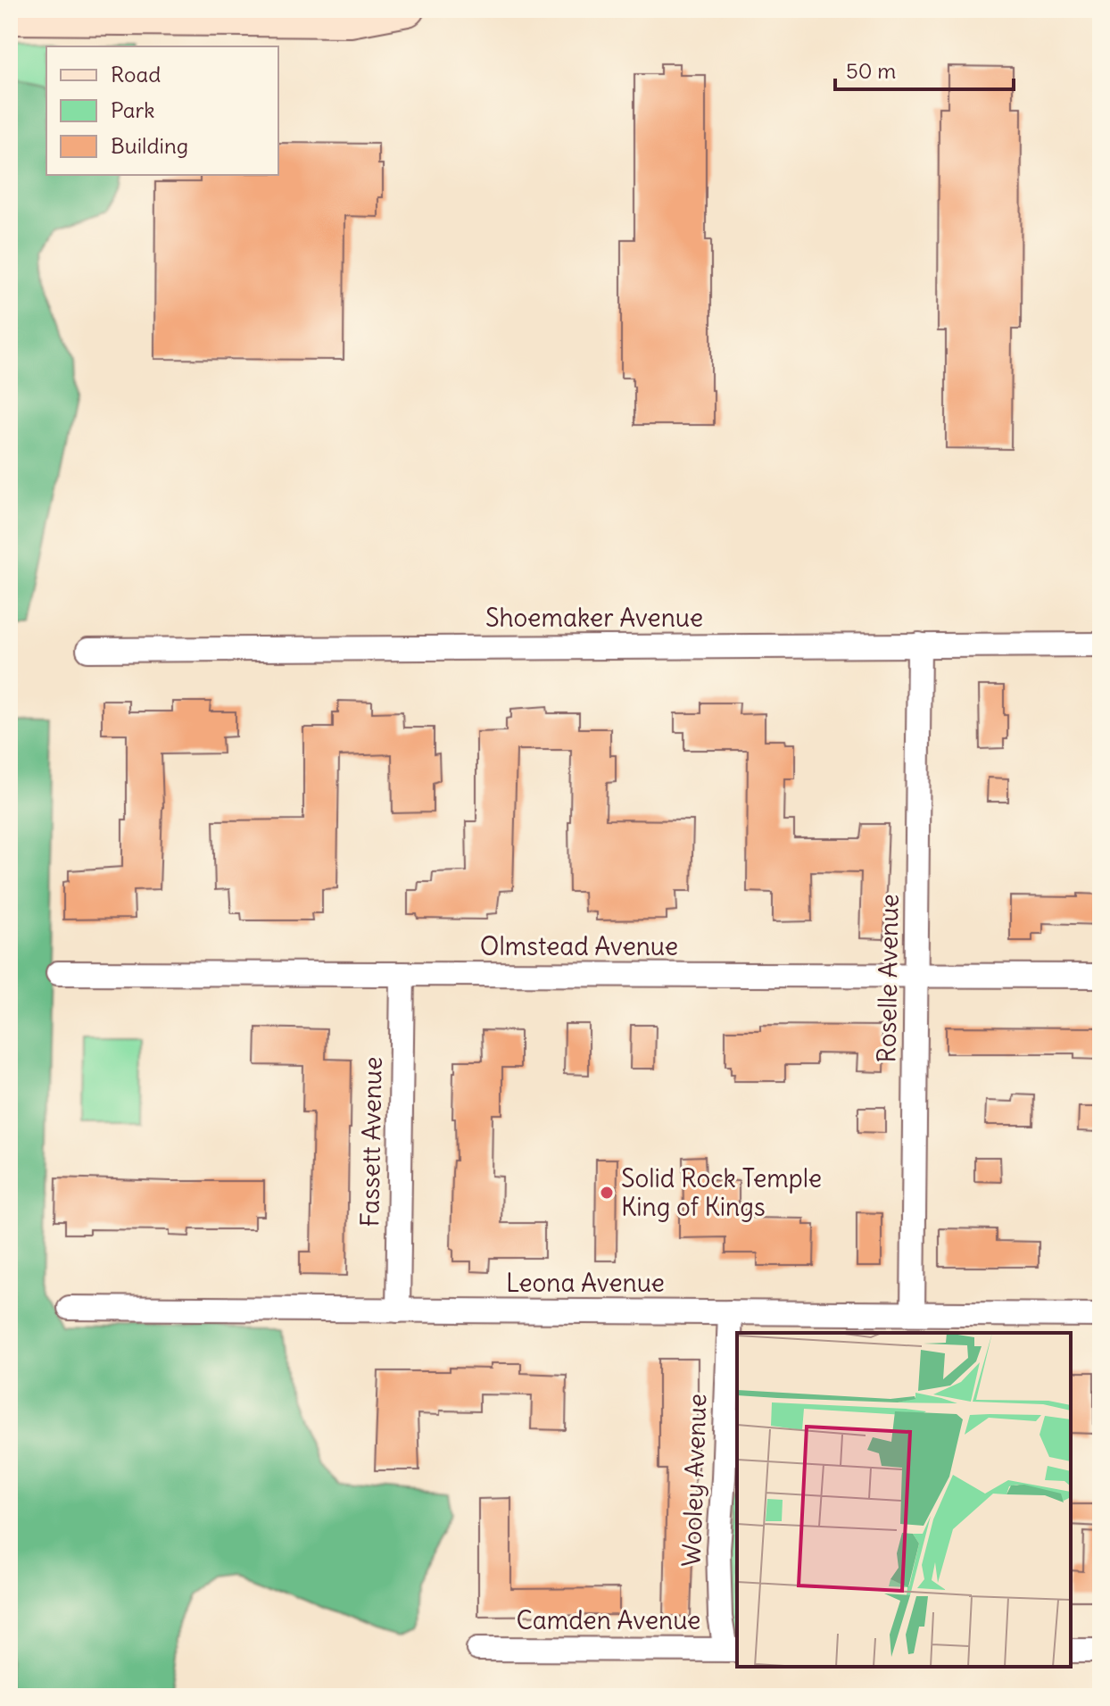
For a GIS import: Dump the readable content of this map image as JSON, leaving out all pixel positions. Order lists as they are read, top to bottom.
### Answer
{
  "streets": {
    "street": [
      "Shoemaker Avenue",
      "Olmstead Avenue",
      "Roselle Avenue",
      "Fassett Avenue",
      "Leona Avenue",
      "Wooley Avenue",
      "Camden Avenue"
    ]
  },
  "crossings": [
    ["Shoemaker Avenue", "Roselle Avenue"],
    ["Olmstead Avenue", "Roselle Avenue"],
    ["Olmstead Avenue", "Fassett Avenue"],
    ["Roselle Avenue", "Leona Avenue"],
    ["Fassett Avenue", "Leona Avenue"],
    ["Leona Avenue", "Wooley Avenue"],
    ["Wooley Avenue", "Camden Avenue"]
  ],
  "places": ["Solid Rock Temple King of Kings"],
  "legend": ["Road", "Park", "Building"],
  "scale_bar": "50 m"
}
